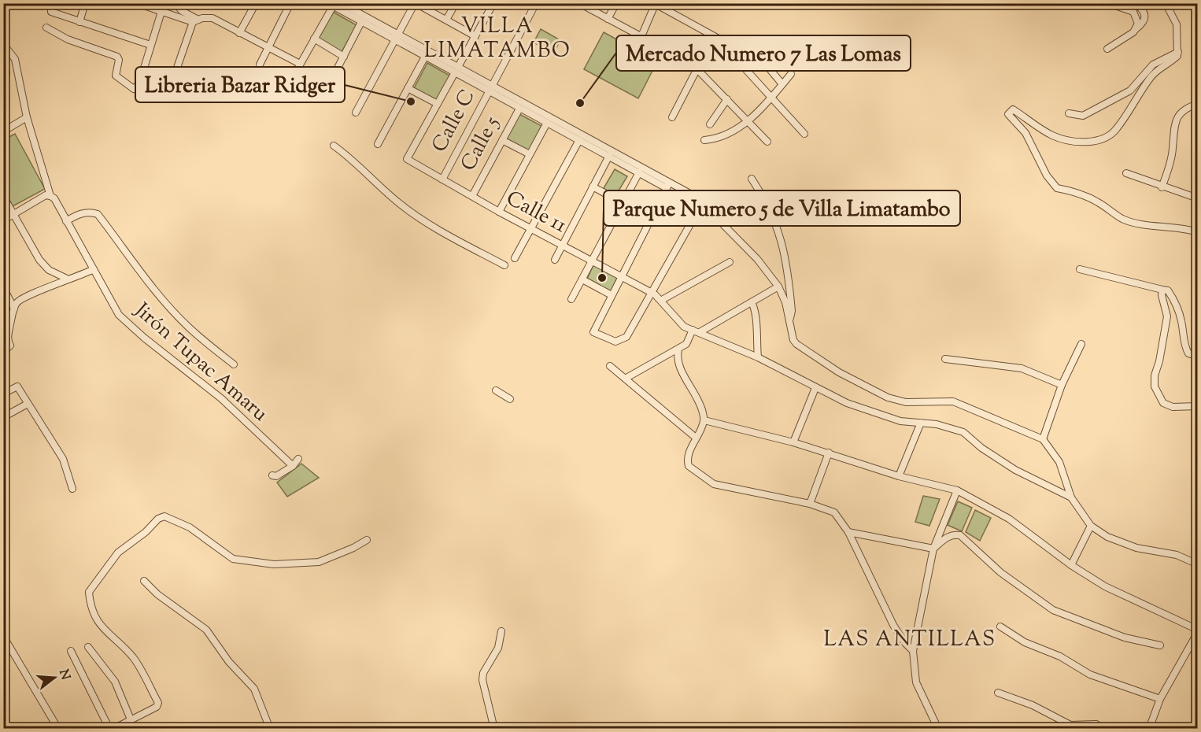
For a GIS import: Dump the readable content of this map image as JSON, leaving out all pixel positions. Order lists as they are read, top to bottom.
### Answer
{
  "streets": {
    "street": [
      "Calle C",
      "Calle 5",
      "Calle 11",
      "Jirón Tupac Amaru"
    ]
  },
  "crossings": [
    ["Calle C", "Calle 11"],
    ["Calle 5", "Calle 11"]
  ],
  "districts": ["VILLA LIMATAMBO", "LAS ANTILLAS"],
  "places": ["Libreria Bazar Ridger", "Mercado Numero 7 Las Lomas", "Parque Numero 5 de Villa Limatambo"],
  "north": "right"
}
